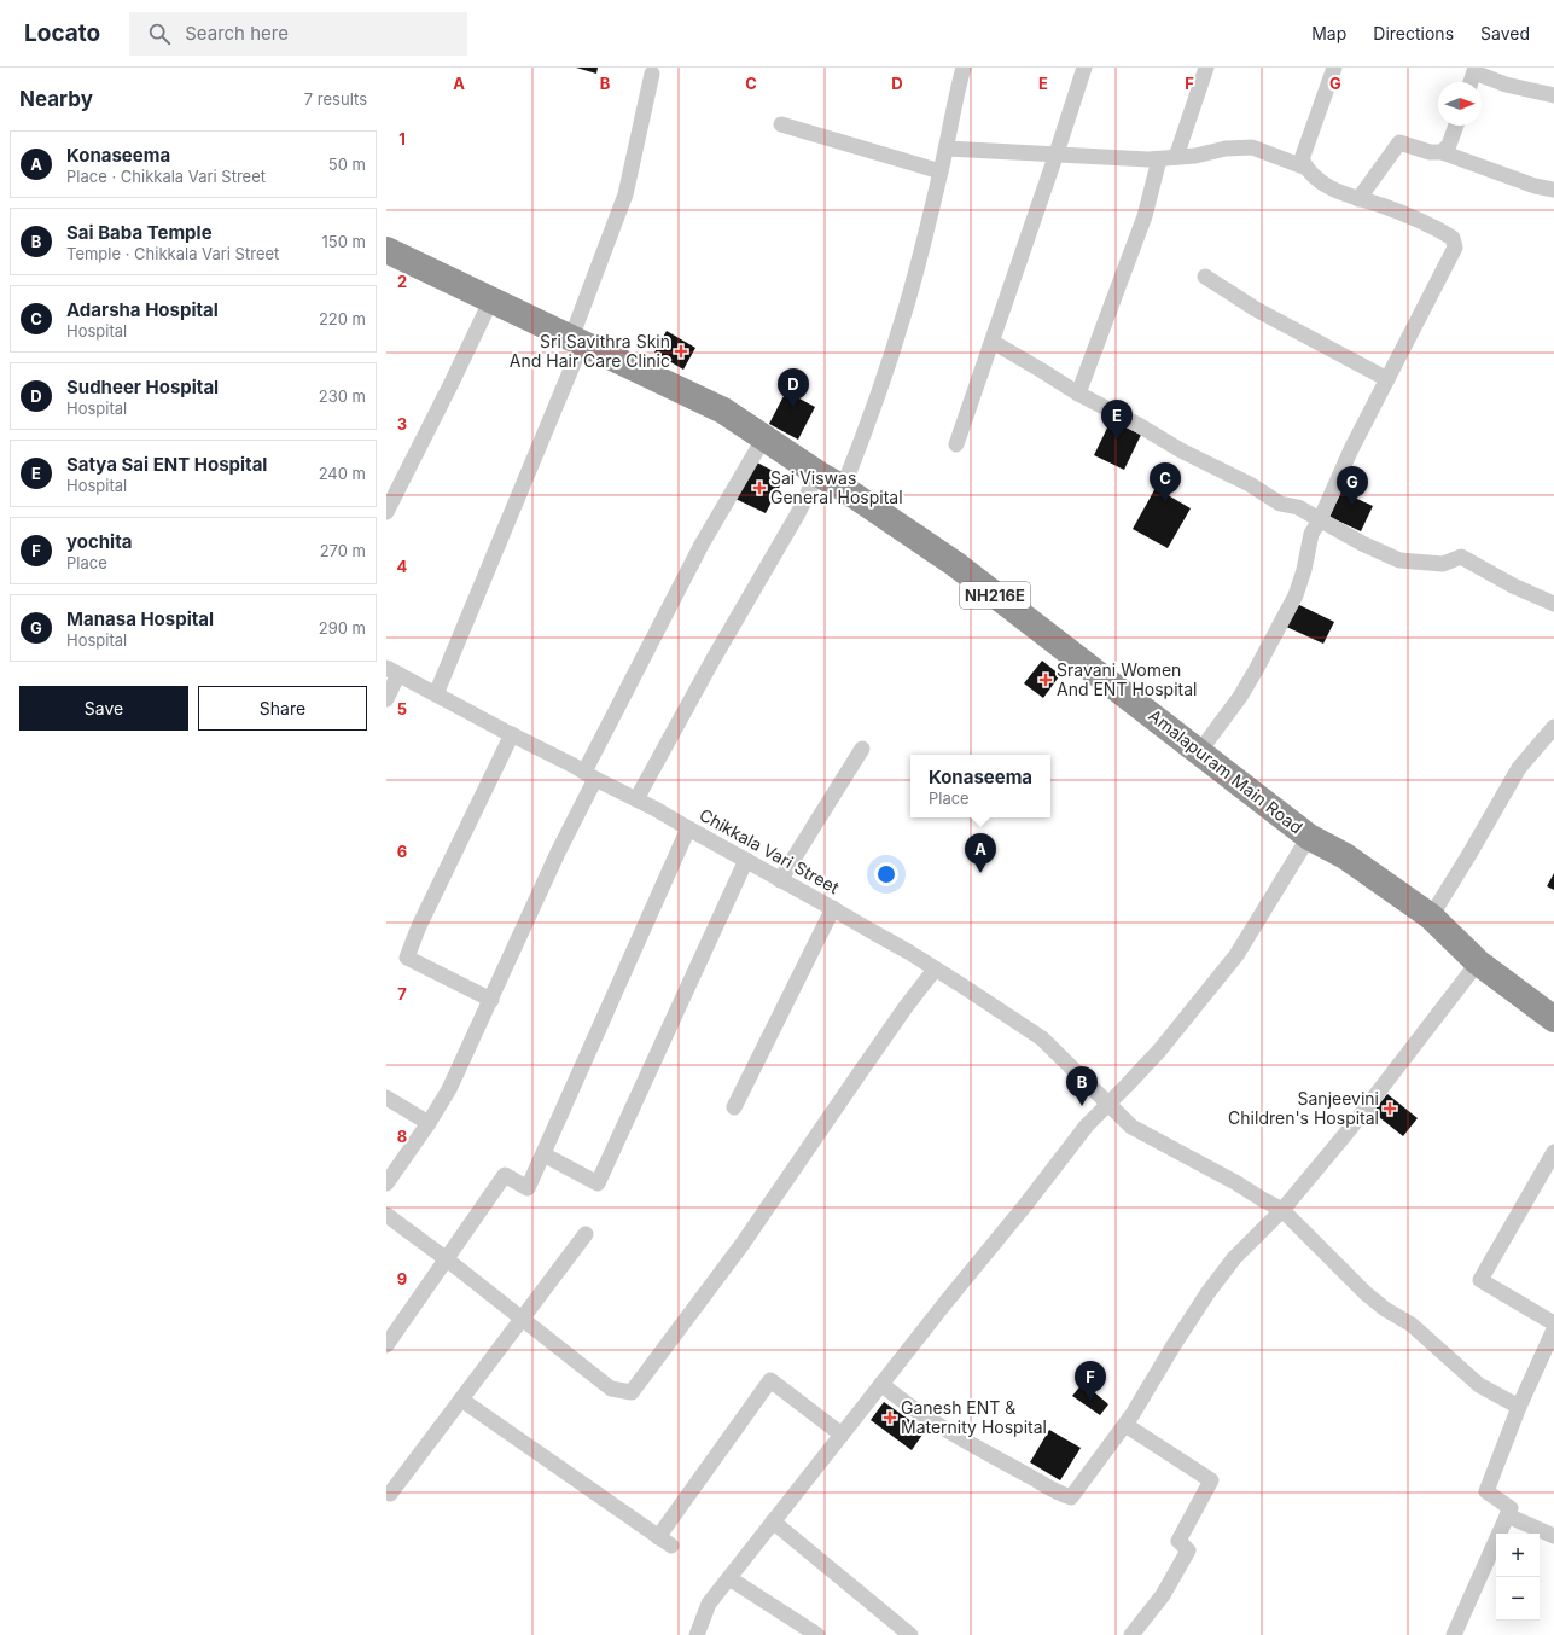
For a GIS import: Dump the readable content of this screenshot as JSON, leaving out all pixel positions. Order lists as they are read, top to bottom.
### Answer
{
  "streets": {
    "highway": ["NH216E", "Amalapuram Main Road"],
    "street": ["Chikkala Vari Street"]
  },
  "places": {
    "health": [
      "Sri Savithra Skin And Hair Care Clinic",
      "Sai Viswas General Hospital",
      "Sravani Women And ENT Hospital",
      "Sanjeevini Children's Hospital",
      "Ganesh ENT & Maternity Hospital"
    ]
  },
  "north": "right",
  "page": {
    "header": "Locato",
    "search": "Search here",
    "nav": ["Map", "Directions", "Saved"],
    "heading": ["Nearby", "7 results"],
    "list": [
      {
        "mark": "A",
        "name": "Konaseema",
        "note": "Place · Chikkala Vari Street",
        "value": "50 m"
      },
      {
        "mark": "B",
        "name": "Sai Baba Temple",
        "note": "Temple · Chikkala Vari Street",
        "value": "150 m"
      },
      {
        "mark": "C",
        "name": "Adarsha Hospital",
        "note": "Hospital",
        "value": "220 m"
      },
      {
        "mark": "D",
        "name": "Sudheer Hospital",
        "note": "Hospital",
        "value": "230 m"
      },
      {
        "mark": "E",
        "name": "Satya Sai ENT Hospital",
        "note": "Hospital",
        "value": "240 m"
      },
      {
        "mark": "F",
        "name": "yochita",
        "note": "Place",
        "value": "270 m"
      },
      {
        "mark": "G",
        "name": "Manasa Hospital",
        "note": "Hospital",
        "value": "290 m"
      }
    ],
    "pins": [
      "D",
      "E",
      "C",
      "G",
      "A",
      "B",
      "F"
    ],
    "buttons": ["Save", "Share"],
    "popup": ["Konaseema", "Place"],
    "map_buttons": ["+", "−"]
  },
  "grid": {
    "columns": [
      "A",
      "B",
      "C",
      "D",
      "E",
      "F",
      "G"
    ],
    "rows": [
      "1",
      "2",
      "3",
      "4",
      "5",
      "6",
      "7",
      "8",
      "9"
    ]
  }
}
